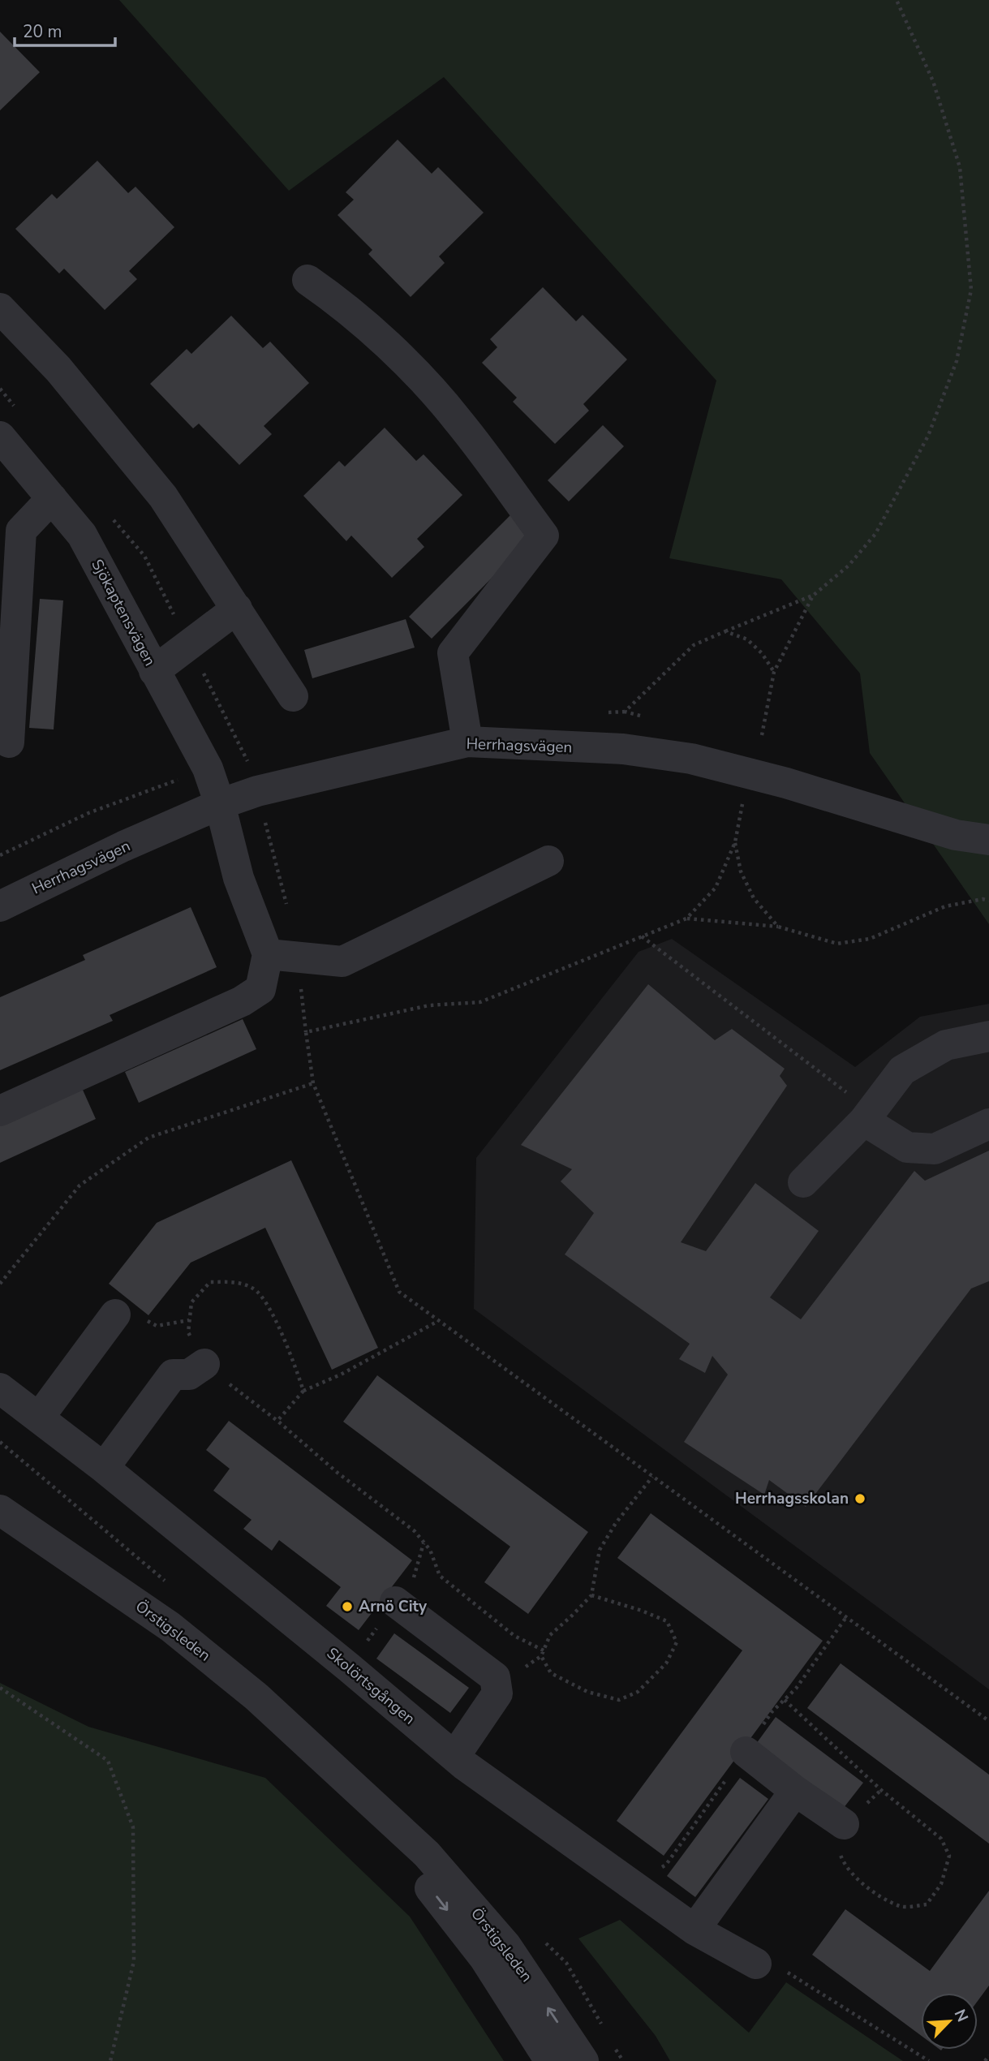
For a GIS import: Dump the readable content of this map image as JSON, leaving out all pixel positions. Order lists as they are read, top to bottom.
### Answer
{
  "streets": {
    "street": [
      "Sjökaptensvägen",
      "Herrhagsvägen",
      "Örstigsleden",
      "Skolörtsgången"
    ]
  },
  "crossings": [
    ["Sjökaptensvägen", "Herrhagsvägen"]
  ],
  "places": ["Herrhagsskolan", "Arnö City"],
  "scale_bar": "20 m",
  "north": "top right"
}
